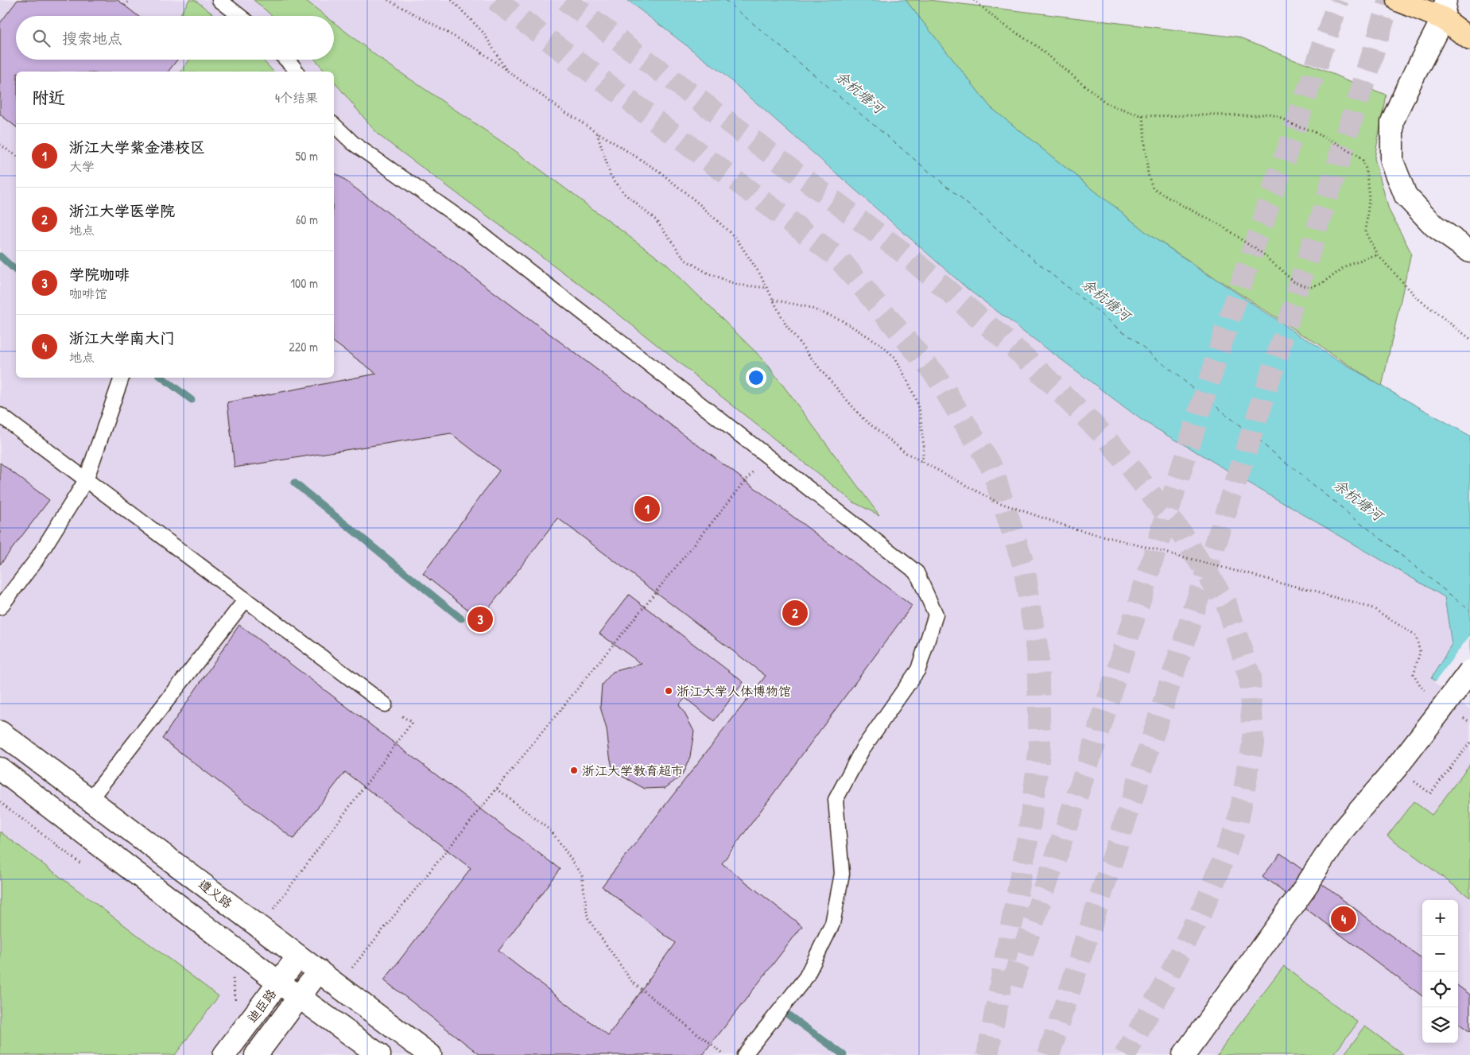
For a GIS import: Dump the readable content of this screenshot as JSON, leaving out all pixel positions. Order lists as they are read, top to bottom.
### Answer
{
  "streets": {
    "street": ["遵义路", "迪臣路"]
  },
  "crossings": [
    ["遵义路", "迪臣路"]
  ],
  "water": ["余杭塘河"],
  "places": ["浙江大学人体博物馆", "浙江大学教育超市"],
  "page": {
    "search": "搜索地点",
    "heading": ["附近", "4个结果"],
    "list": [
      {
        "mark": "1",
        "name": "浙江大学紫金港校区",
        "note": "大学",
        "value": "50 m"
      },
      {
        "mark": "2",
        "name": "浙江大学医学院",
        "note": "地点",
        "value": "60 m"
      },
      {
        "mark": "3",
        "name": "学院咖啡",
        "note": "咖啡馆",
        "value": "100 m"
      },
      {
        "mark": "4",
        "name": "浙江大学南大门",
        "note": "地点",
        "value": "220 m"
      }
    ],
    "pins": [
      "1",
      "2",
      "3",
      "4"
    ],
    "map_buttons": ["+", "−"]
  }
}
